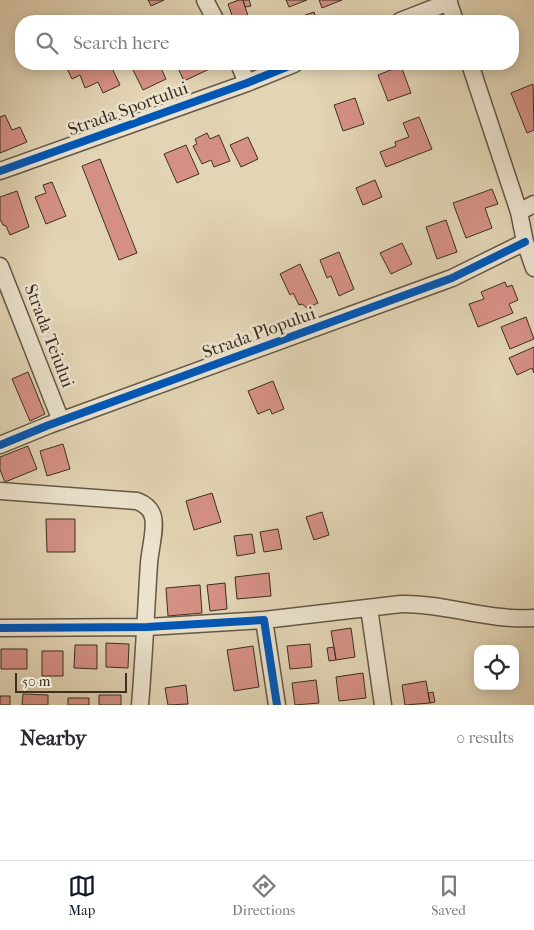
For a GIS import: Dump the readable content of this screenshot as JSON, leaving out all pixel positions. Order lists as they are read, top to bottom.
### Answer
{
  "streets": {
    "street": ["Strada Sportului", "Strada Plopului", "Strada Teiului"]
  },
  "crossings": [
    ["Strada Plopului", "Strada Teiului"]
  ],
  "scale_bar": "50 m",
  "page": {
    "search": "Search here",
    "scale": "50 m",
    "heading": ["Nearby", "0 results"],
    "nav": ["Map", "Directions", "Saved"]
  }
}
